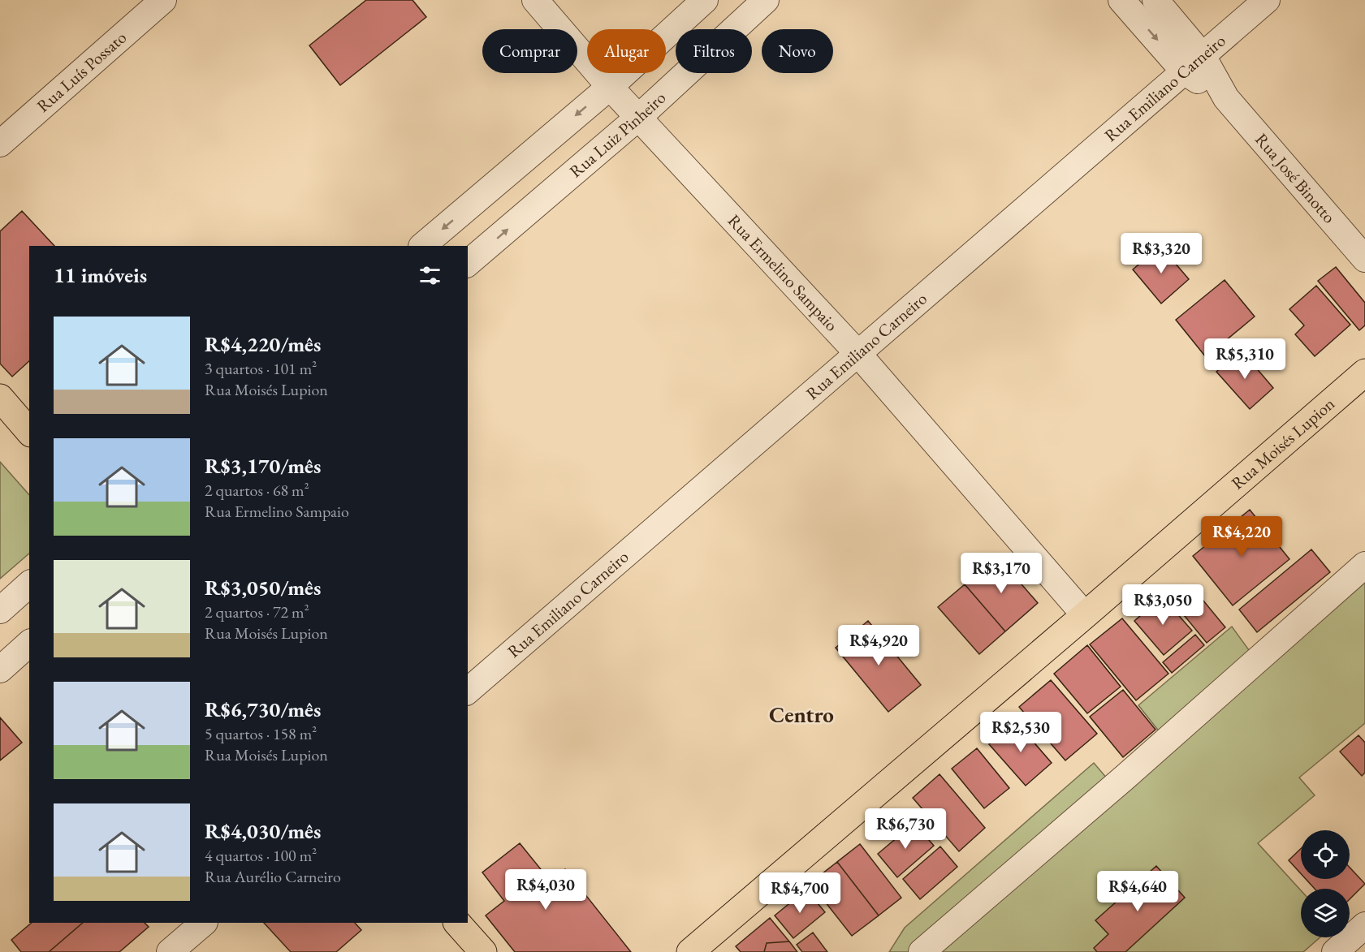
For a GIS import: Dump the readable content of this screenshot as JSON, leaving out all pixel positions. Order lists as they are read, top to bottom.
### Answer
{
  "streets": {
    "main road": ["Rua Moisés Lupion"],
    "street": [
      "Rua Luís Possato",
      "Rua Emiliano Carneiro",
      "Rua Luiz Pinheiro",
      "Rua José Binotto",
      "Rua Ermelino Sampaio"
    ]
  },
  "crossings": [
    ["Rua Emiliano Carneiro", "Rua José Binotto"],
    ["Rua Emiliano Carneiro", "Rua Ermelino Sampaio"],
    ["Rua Luiz Pinheiro", "Rua Ermelino Sampaio"],
    ["Rua Ermelino Sampaio", "Rua Moisés Lupion"]
  ],
  "districts": ["Centro"],
  "page": {
    "chip": [
      "Comprar",
      "Alugar",
      "Filtros",
      "Novo"
    ],
    "price": [
      "R$3,320",
      "R$5,310",
      "R$4,220",
      "R$3,170",
      "R$3,050",
      "R$4,920",
      "R$2,530",
      "R$6,730",
      "R$4,030",
      "R$4,640",
      "R$4,700"
    ],
    "heading": "11 imóveis",
    "list": [
      {
        "name": "R$4,220/mês",
        "note": "3 quartos · 101 m² · Rua Moisés Lupion"
      },
      {
        "name": "R$3,170/mês",
        "note": "2 quartos · 68 m² · Rua Ermelino Sampaio"
      },
      {
        "name": "R$3,050/mês",
        "note": "2 quartos · 72 m² · Rua Moisés Lupion"
      },
      {
        "name": "R$6,730/mês",
        "note": "5 quartos · 158 m² · Rua Moisés Lupion"
      },
      {
        "name": "R$4,030/mês",
        "note": "4 quartos · 100 m² · Rua Aurélio Carneiro"
      }
    ]
  }
}
